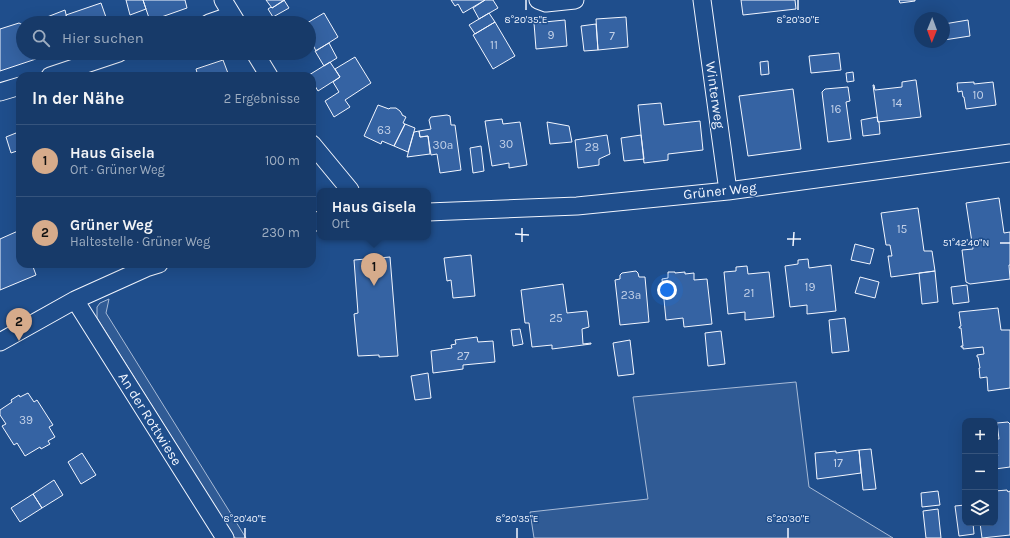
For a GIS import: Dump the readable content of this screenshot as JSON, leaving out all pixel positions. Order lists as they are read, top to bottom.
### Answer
{
  "streets": {
    "street": ["Winterweg", "Grüner Weg", "An der Rottwiese"]
  },
  "crossings": [
    ["Winterweg", "Grüner Weg"]
  ],
  "house_numbers": [
    "9",
    "7",
    "11",
    "10",
    "14",
    "16",
    "63",
    "30",
    "30a",
    "28",
    "15",
    "19",
    "21",
    "23a",
    "25",
    "27",
    "39",
    "17"
  ],
  "north": "bottom",
  "page": {
    "search": "Hier suchen",
    "heading": ["In der Nähe", "2 Ergebnisse"],
    "list": [
      {
        "mark": "1",
        "name": "Haus Gisela",
        "note": "Ort · Grüner Weg",
        "value": "100 m"
      },
      {
        "mark": "2",
        "name": "Grüner Weg",
        "note": "Haltestelle · Grüner Weg",
        "value": "230 m"
      }
    ],
    "popup": ["Haus Gisela", "Ort"],
    "pins": ["1", "2"],
    "map_buttons": ["+", "−"]
  },
  "coordinates": [
    "8°20'35\"E",
    "8°20'30\"E",
    "51°42'40\"N",
    "8°20'40\"E"
  ]
}
